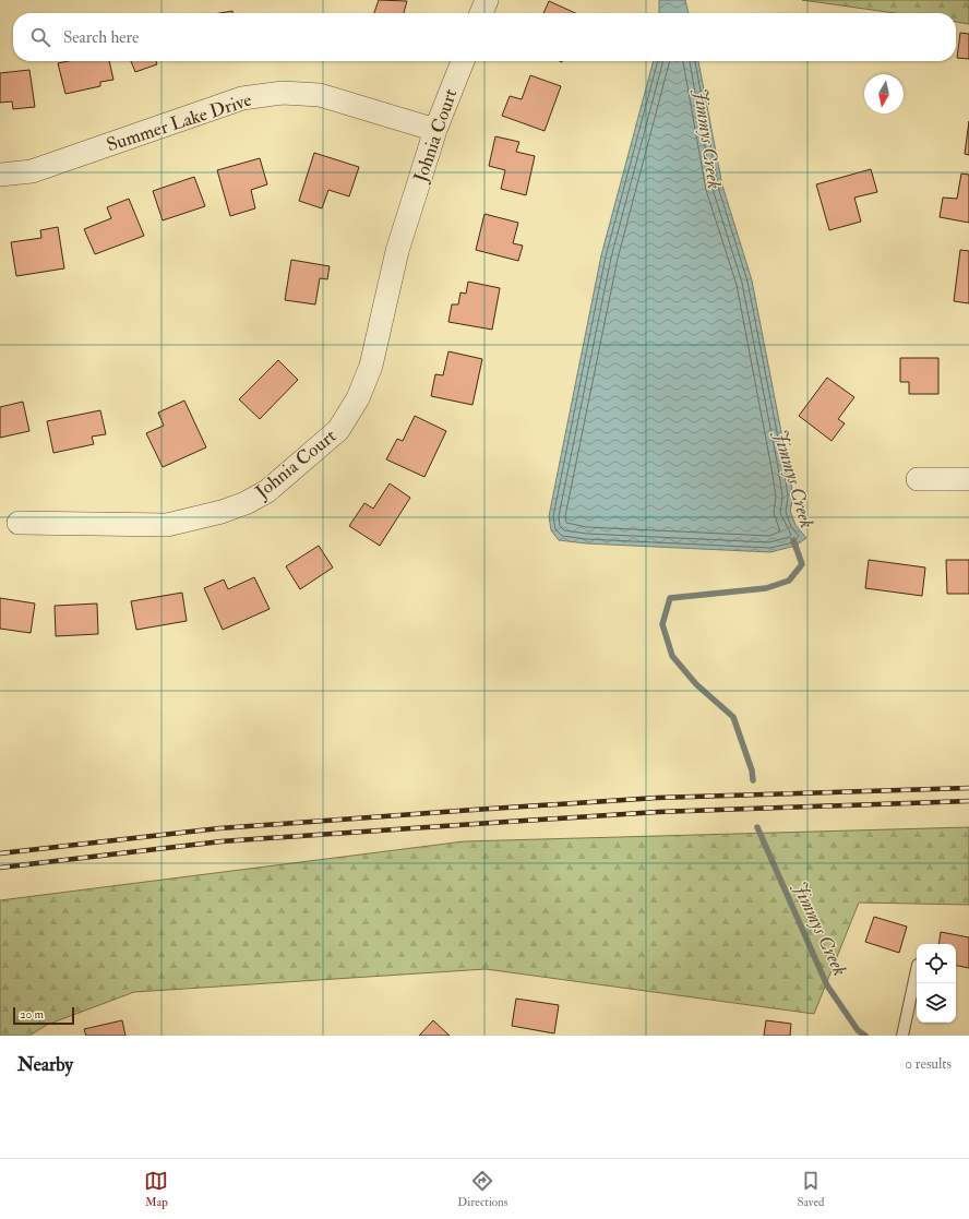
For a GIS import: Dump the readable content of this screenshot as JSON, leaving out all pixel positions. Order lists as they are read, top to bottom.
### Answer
{
  "streets": {
    "street": ["Summer Lake Drive", "Johnia Court"]
  },
  "crossings": [
    ["Summer Lake Drive", "Johnia Court"]
  ],
  "water": ["Jimmys Creek"],
  "scale_bar": "20 m",
  "north": "bottom",
  "page": {
    "search": "Search here",
    "scale": "20 m",
    "heading": ["Nearby", "0 results"],
    "nav": ["Map", "Directions", "Saved"]
  }
}
